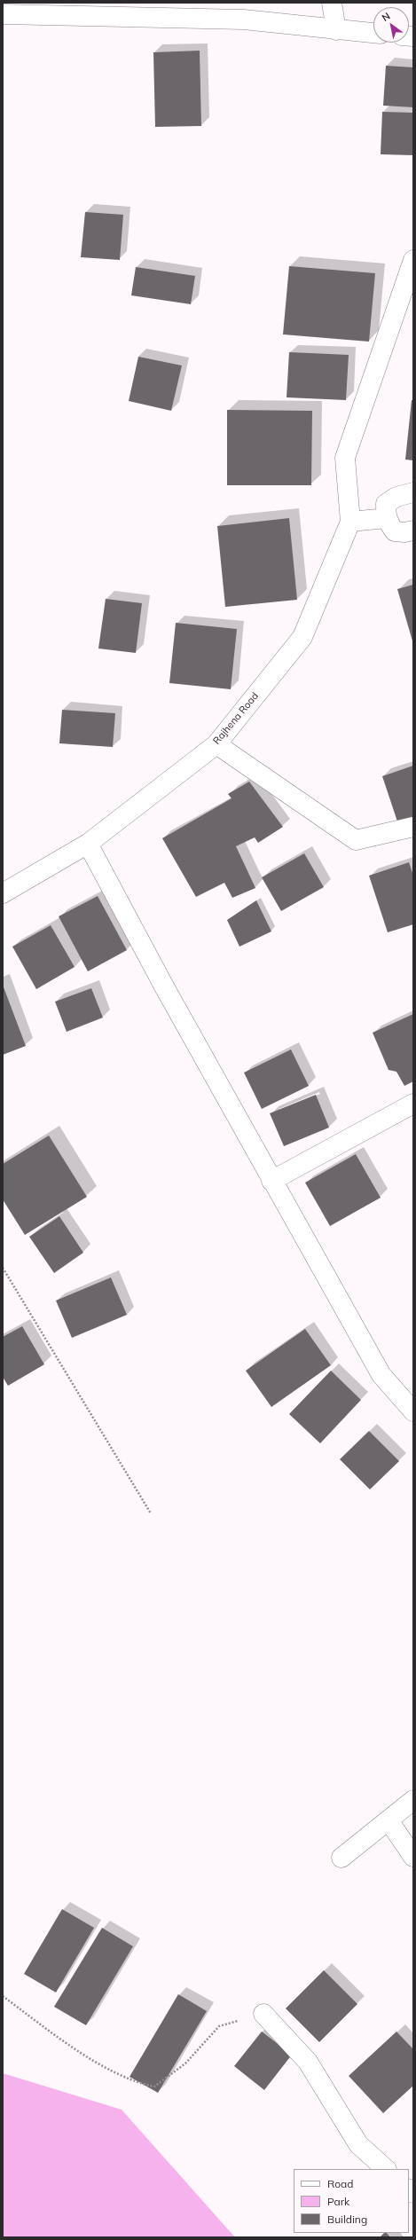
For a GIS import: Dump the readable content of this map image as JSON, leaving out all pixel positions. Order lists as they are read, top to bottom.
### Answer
{
  "streets": {
    "street": ["Rajhena Road"]
  },
  "legend": ["Road", "Park", "Building"],
  "north": "top left"
}
